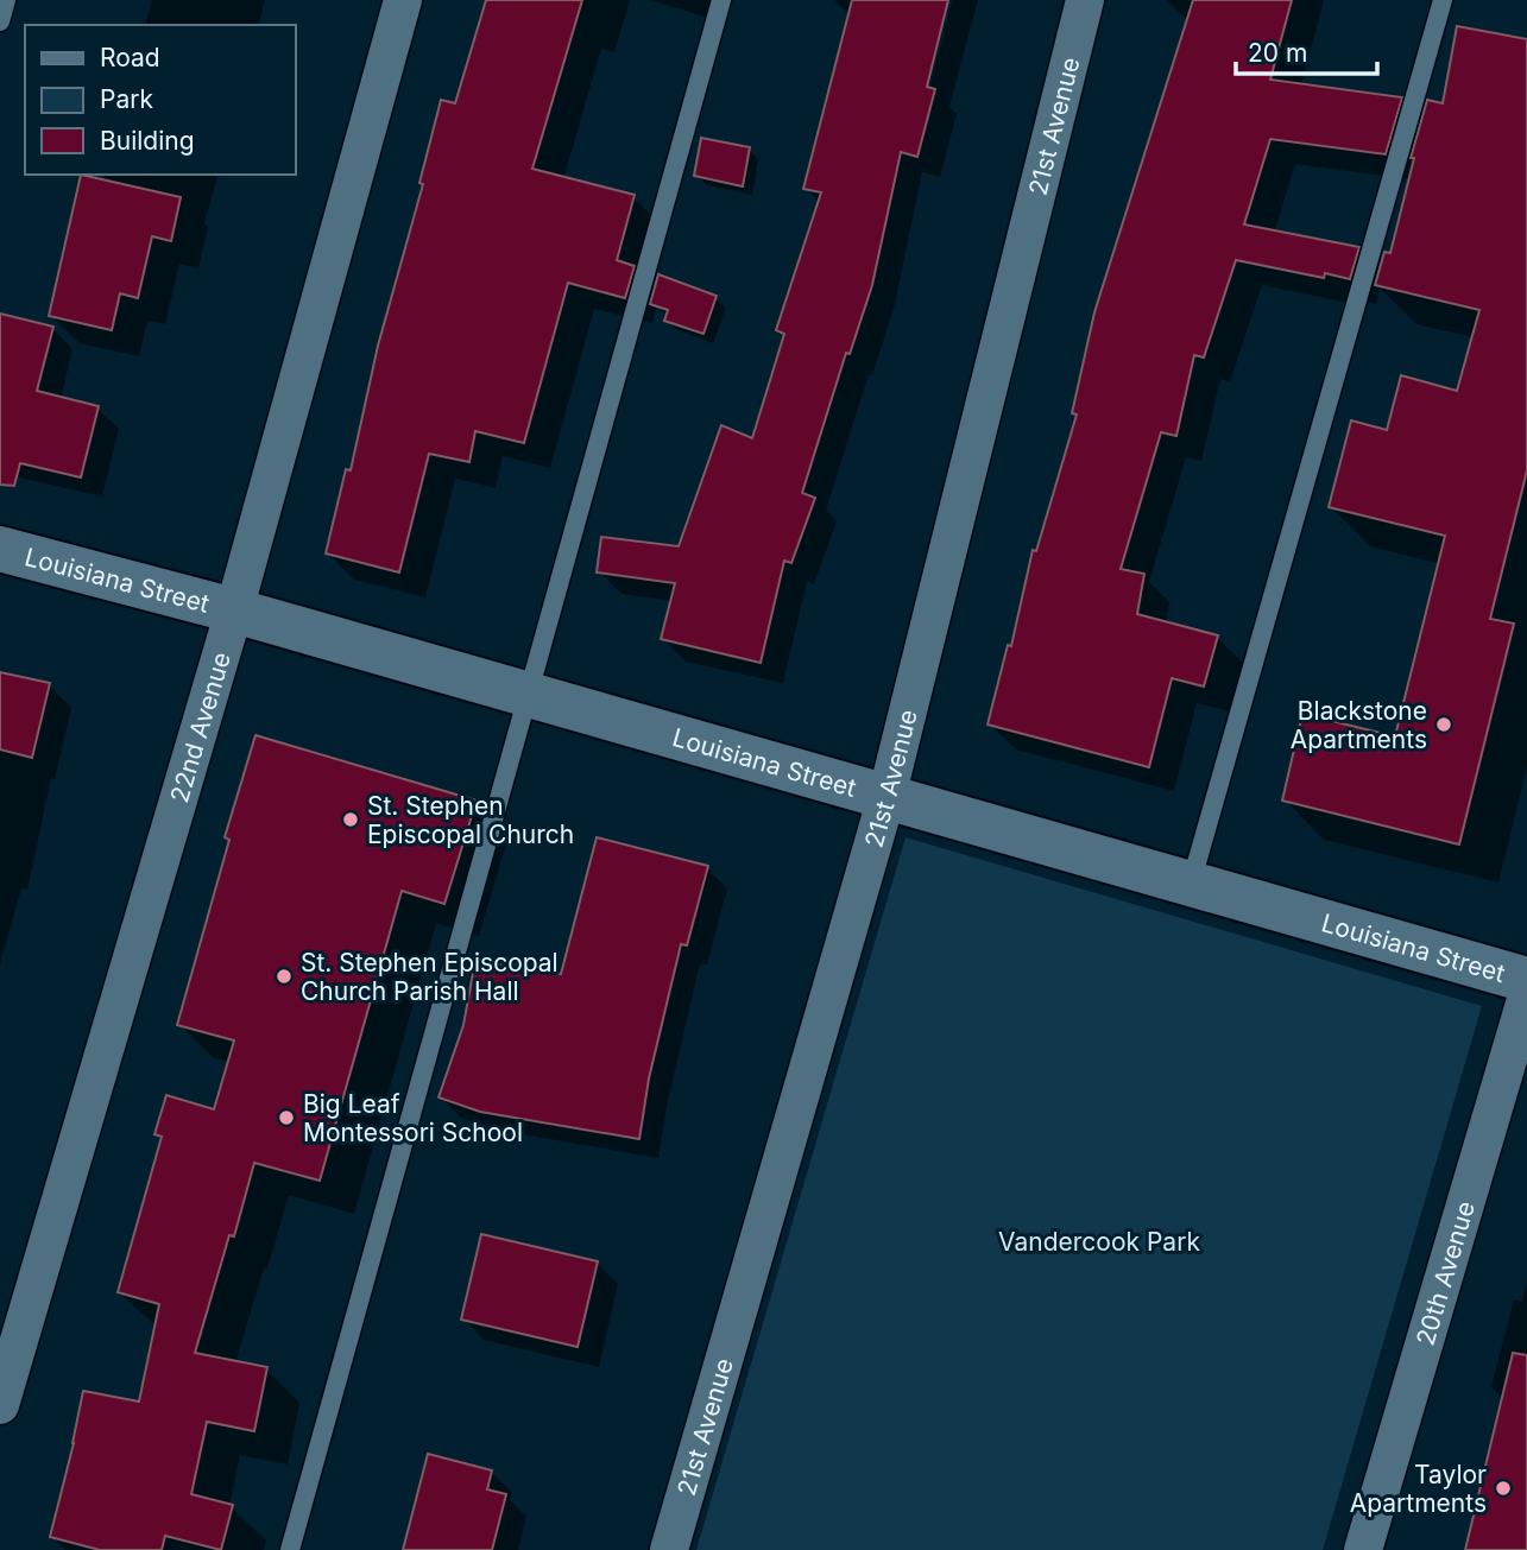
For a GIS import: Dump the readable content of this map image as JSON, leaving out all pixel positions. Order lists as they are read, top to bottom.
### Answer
{
  "streets": {
    "street": [
      "21st Avenue",
      "Louisiana Street",
      "22nd Avenue",
      "20th Avenue"
    ]
  },
  "crossings": [
    ["21st Avenue", "Louisiana Street"],
    ["Louisiana Street", "22nd Avenue"]
  ],
  "parks": ["Vandercook Park"],
  "places": [
    "Blackstone Apartments",
    "St. Stephen Episcopal Church",
    "St. Stephen Episcopal Church Parish Hall",
    "Big Leaf Montessori School",
    "Taylor Apartments"
  ],
  "legend": ["Road", "Park", "Building"],
  "scale_bar": "20 m"
}
